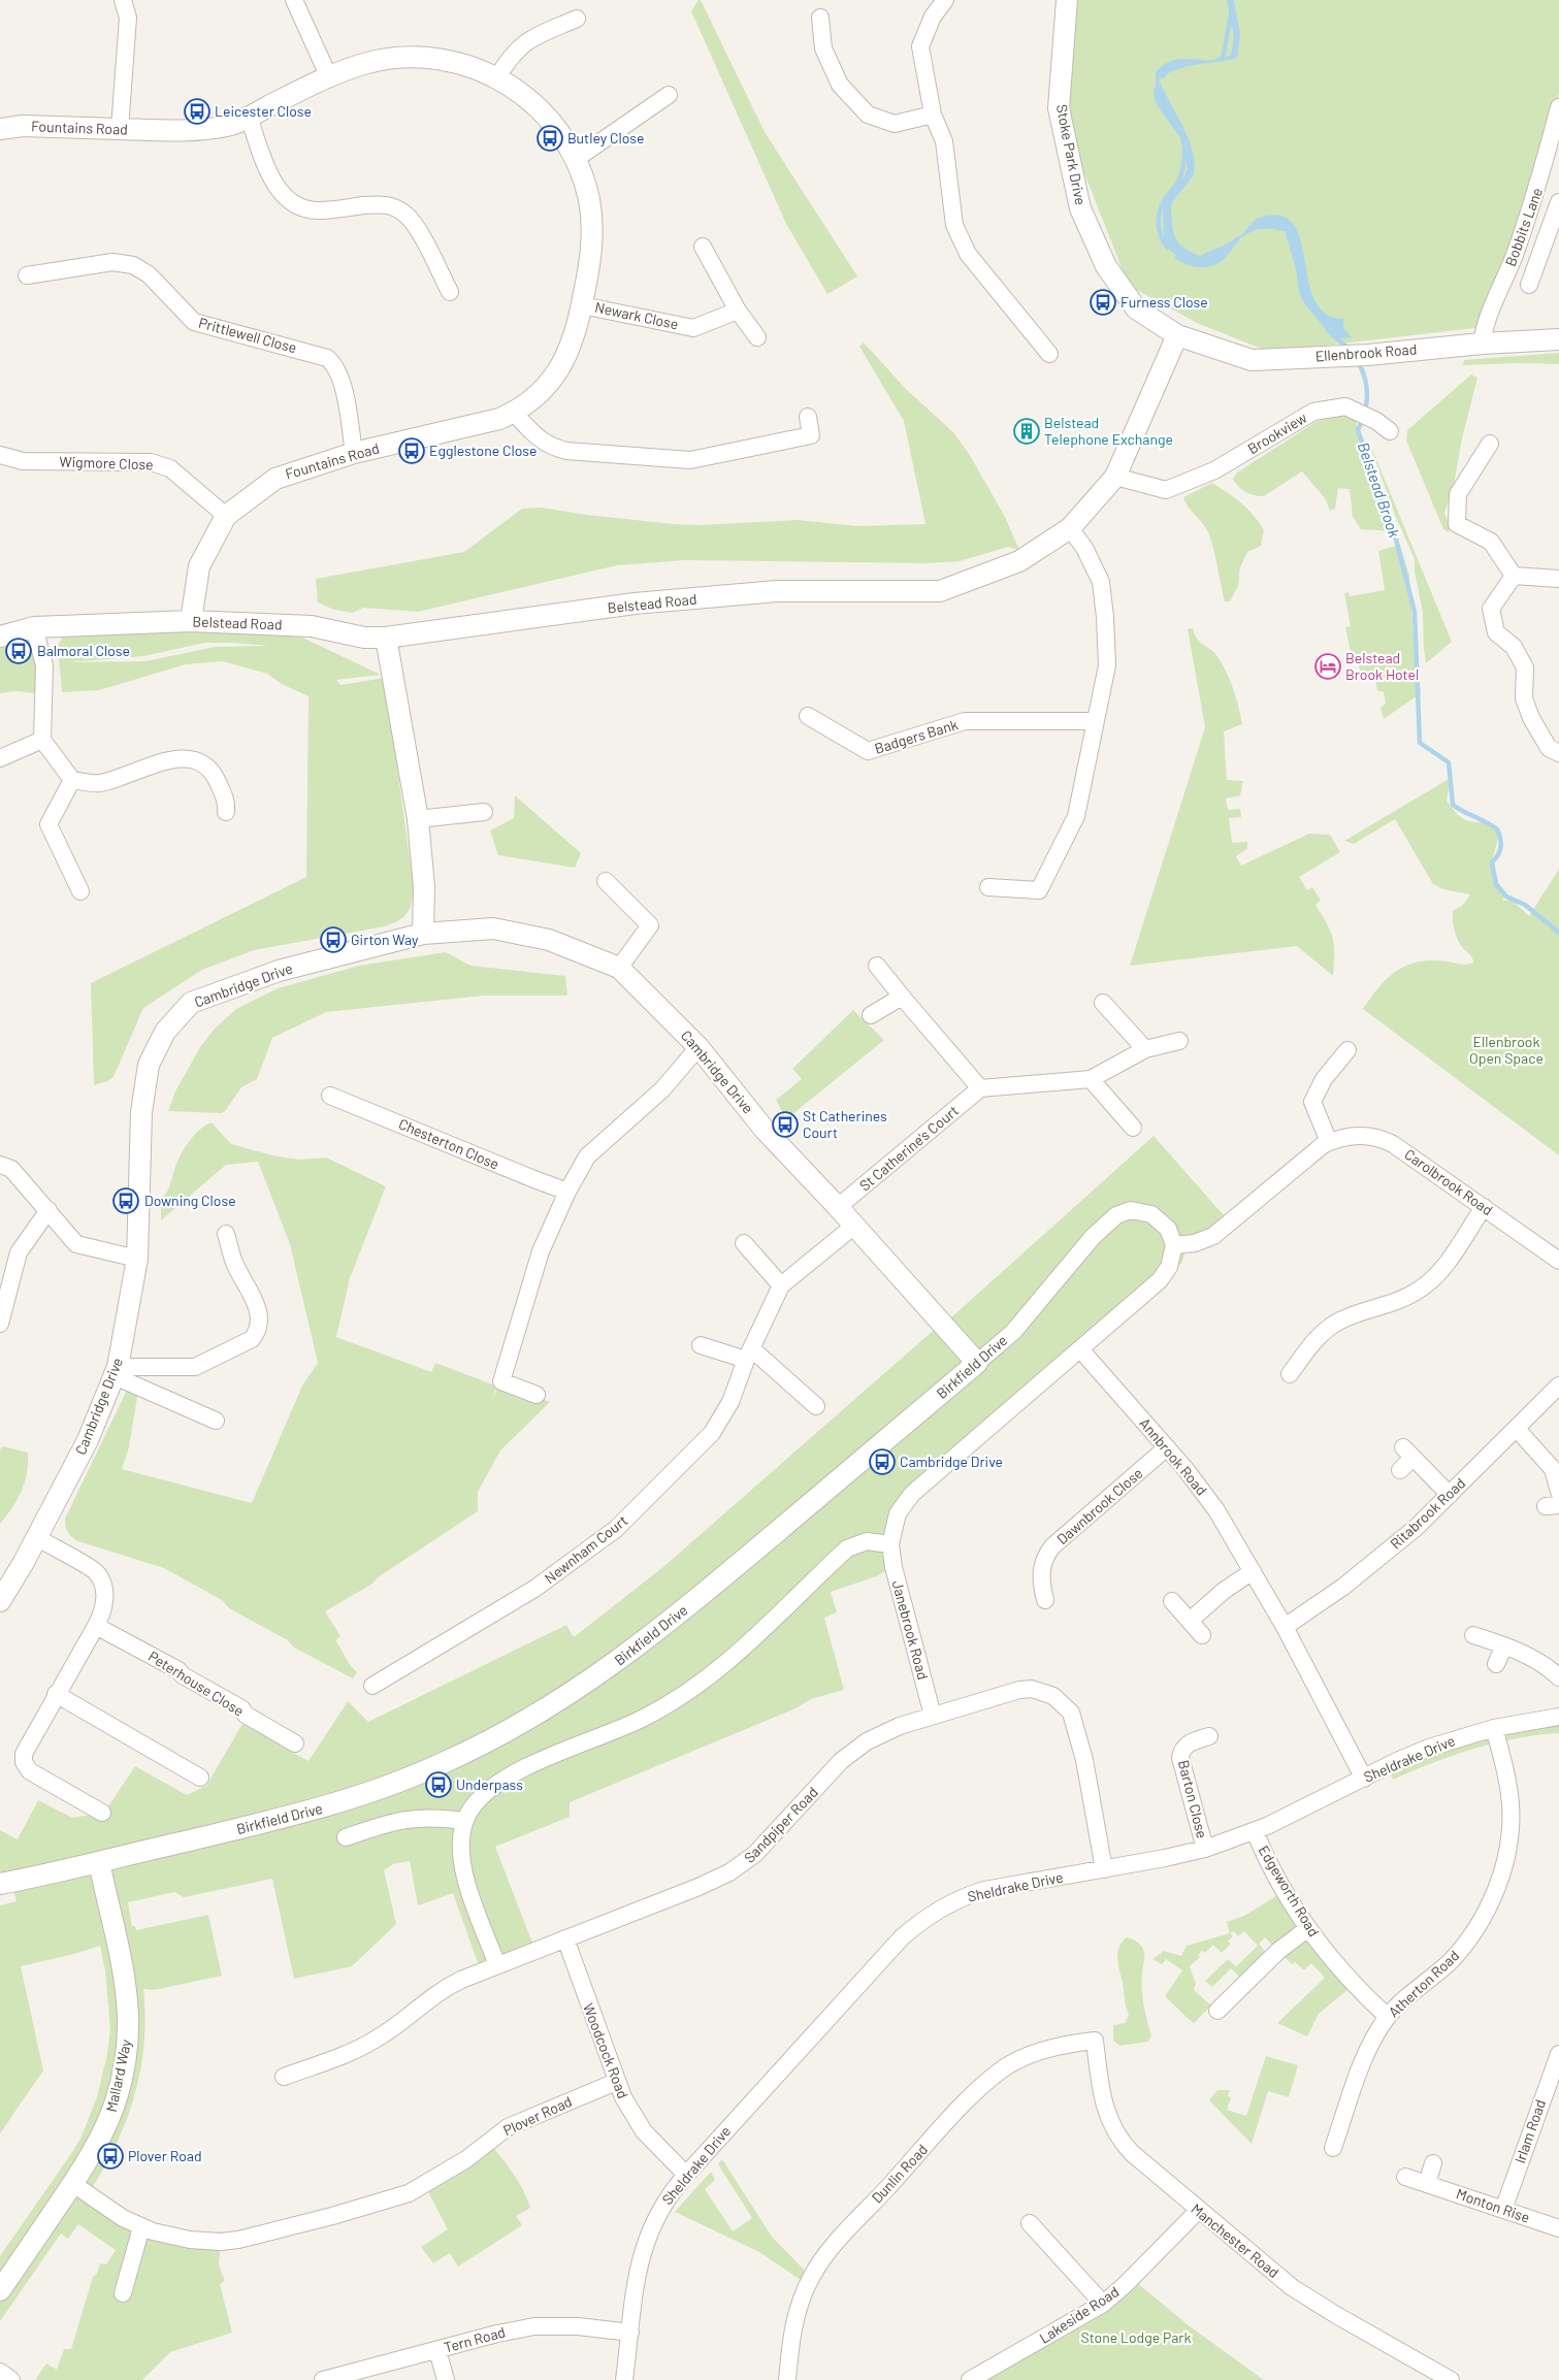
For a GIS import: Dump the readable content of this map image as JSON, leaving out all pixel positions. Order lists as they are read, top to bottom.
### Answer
{
  "streets": {
    "street": [
      "Fountains Road",
      "Stoke Park Drive",
      "Bobbits Lane",
      "Newark Close",
      "Prittlewell Close",
      "Ellenbrook Road",
      "Brookview",
      "Wigmore Close",
      "Belstead Road",
      "Badgers Bank",
      "Cambridge Drive",
      "Chesterton Close",
      "St Catherine's Court",
      "Carolbrook Road",
      "Birkfield Drive",
      "Annbrook Road",
      "Dawnbrook Close",
      "Ritabrook Road",
      "Newnham Court",
      "Janebrook Road",
      "Peterhouse Close",
      "Sheldrake Drive",
      "Barton Close",
      "Sandpiper Road",
      "Edgeworth Road",
      "Atherton Road",
      "Woodcock Road",
      "Mallard Way",
      "Plover Road",
      "Irlam Road",
      "Dunlin Road",
      "Monton Rise",
      "Manchester Road",
      "Lakeside Road",
      "Tern Road"
    ]
  },
  "crossings": [
    ["Fountains Road", "Newark Close"],
    ["Fountains Road", "Prittlewell Close"],
    ["Fountains Road", "Wigmore Close"],
    ["Fountains Road", "Belstead Road"],
    ["Stoke Park Drive", "Ellenbrook Road"],
    ["Stoke Park Drive", "Belstead Road"],
    ["Bobbits Lane", "Ellenbrook Road"],
    ["Ellenbrook Road", "Belstead Road"],
    ["Brookview", "Belstead Road"],
    ["Cambridge Drive", "St Catherine's Court"],
    ["Cambridge Drive", "Birkfield Drive"],
    ["Cambridge Drive", "Newnham Court"],
    ["Birkfield Drive", "Mallard Way"],
    ["Annbrook Road", "Dawnbrook Close"],
    ["Annbrook Road", "Ritabrook Road"],
    ["Annbrook Road", "Sheldrake Drive"],
    ["Janebrook Road", "Sandpiper Road"],
    ["Sheldrake Drive", "Barton Close"],
    ["Sheldrake Drive", "Sandpiper Road"],
    ["Sheldrake Drive", "Edgeworth Road"],
    ["Sheldrake Drive", "Atherton Road"],
    ["Sheldrake Drive", "Woodcock Road"],
    ["Sheldrake Drive", "Tern Road"],
    ["Sandpiper Road", "Woodcock Road"],
    ["Edgeworth Road", "Atherton Road"],
    ["Woodcock Road", "Plover Road"],
    ["Mallard Way", "Plover Road"],
    ["Irlam Road", "Monton Rise"],
    ["Dunlin Road", "Manchester Road"],
    ["Manchester Road", "Lakeside Road"]
  ],
  "water": ["Belstead Brook"],
  "parks": ["Ellenbrook Open Space", "Stone Lodge Park"],
  "places": {
    "bus stop": [
      "Leicester Close",
      "Butley Close",
      "Furness Close",
      "Egglestone Close",
      "Balmoral Close",
      "Girton Way",
      "St Catherines Court",
      "Downing Close",
      "Cambridge Drive",
      "Underpass",
      "Plover Road"
    ],
    "building": ["Belstead Telephone Exchange"],
    "hotel": ["Belstead Brook Hotel"]
  }
}
